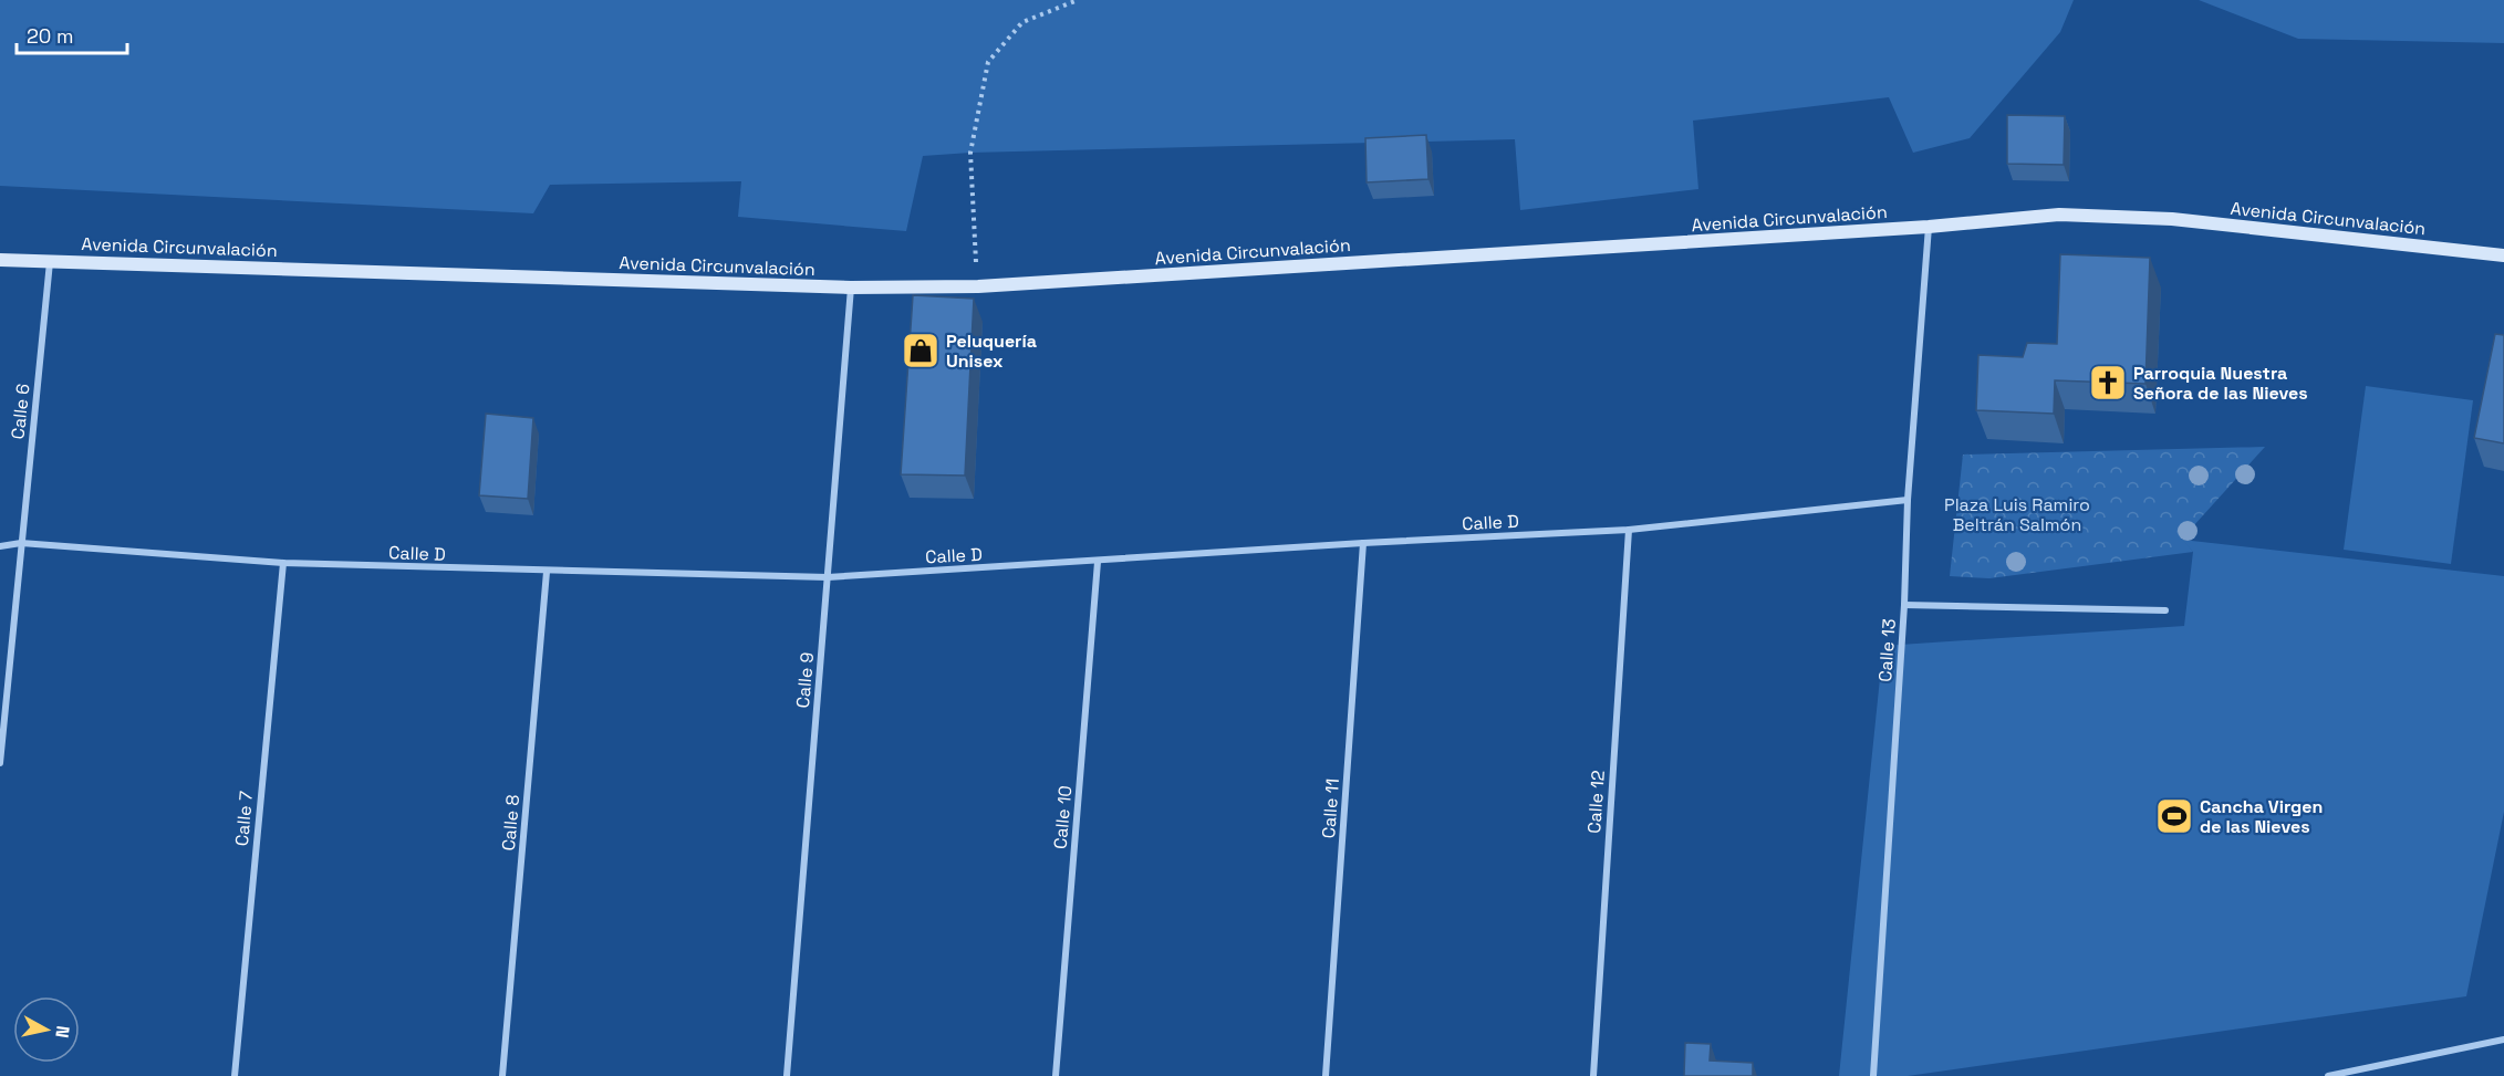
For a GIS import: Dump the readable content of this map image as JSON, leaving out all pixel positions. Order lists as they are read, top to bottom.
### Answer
{
  "streets": {
    "street": [
      "Avenida Circunvalación",
      "Calle 6",
      "Calle D",
      "Calle 13",
      "Calle 9",
      "Calle 12",
      "Calle 11",
      "Calle 10",
      "Calle 7",
      "Calle 8"
    ]
  },
  "crossings": [
    ["Avenida Circunvalación", "Calle 6"],
    ["Avenida Circunvalación", "Calle 13"],
    ["Avenida Circunvalación", "Calle 9"],
    ["Calle 6", "Calle D"],
    ["Calle D", "Calle 13"],
    ["Calle D", "Calle 9"],
    ["Calle D", "Calle 12"],
    ["Calle D", "Calle 11"],
    ["Calle D", "Calle 10"],
    ["Calle D", "Calle 7"],
    ["Calle D", "Calle 8"]
  ],
  "parks": ["Plaza Luis Ramiro Beltrán Salmón"],
  "places": {
    "shop": ["Peluquería Unisex"],
    "church": ["Parroquia Nuestra Señora de las Nieves"],
    "sports": ["Cancha Virgen de las Nieves"]
  },
  "scale_bar": "20 m",
  "north": "right"
}
